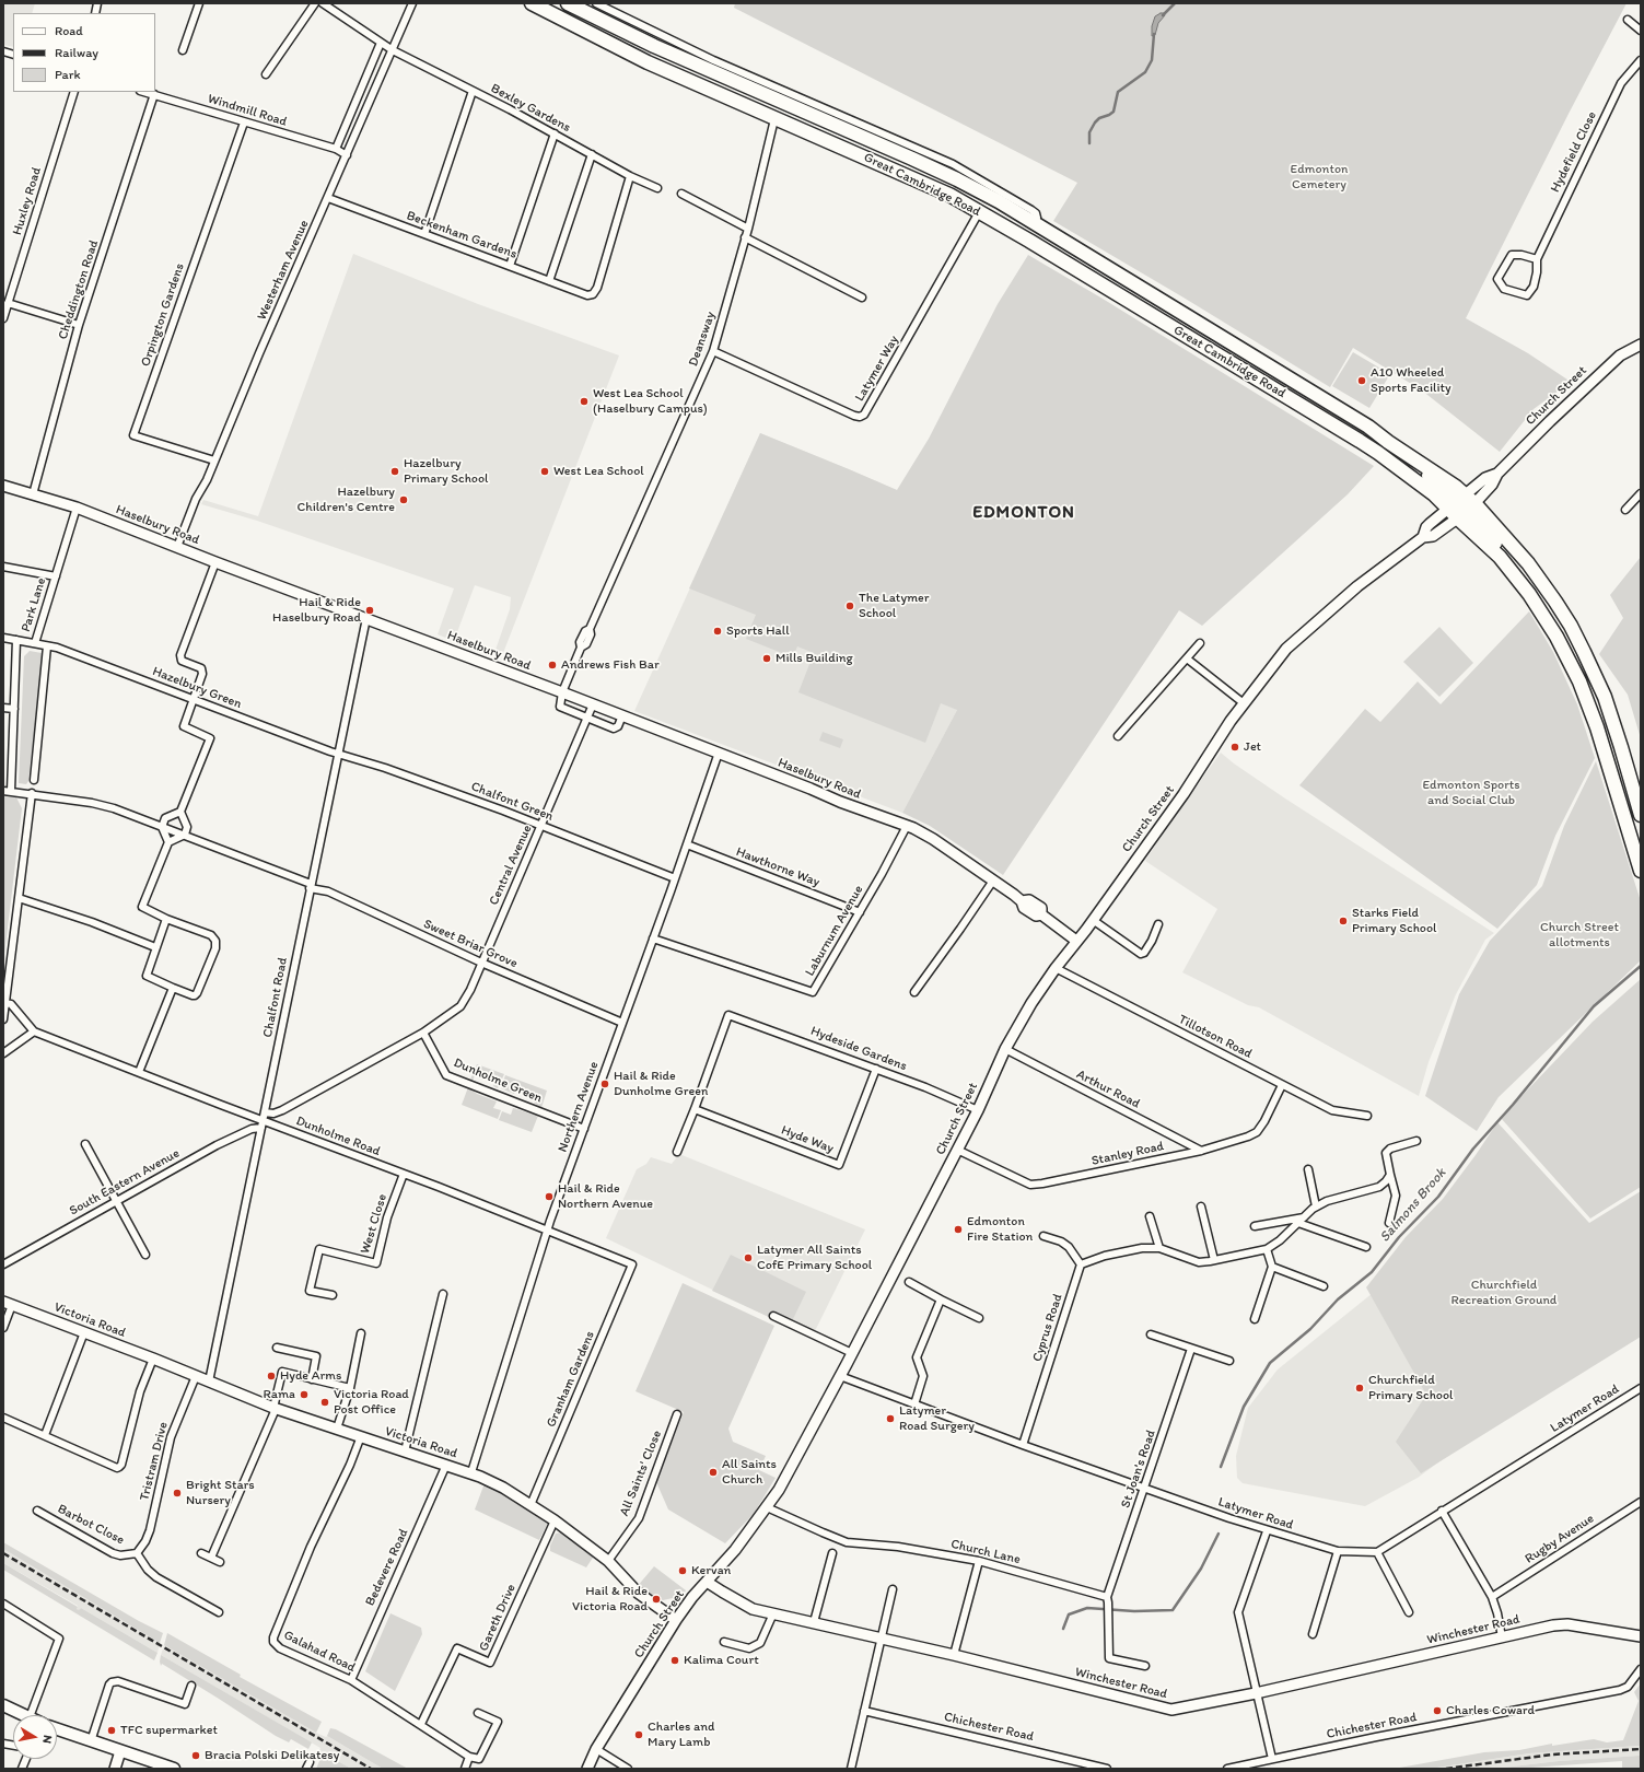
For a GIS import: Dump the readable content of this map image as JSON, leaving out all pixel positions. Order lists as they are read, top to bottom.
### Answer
{
  "streets": {
    "highway": ["Great Cambridge Road"],
    "street": [
      "Bexley Gardens",
      "Windmill Road",
      "Hydefield Close",
      "Huxley Road",
      "Beckenham Gardens",
      "Westerham Avenue",
      "Cheddington Road",
      "Orpington Gardens",
      "Deansway",
      "Latymer Way",
      "Church Street",
      "Haselbury Road",
      "Park Lane",
      "Hazelbury Green",
      "Chalfont Green",
      "Central Avenue",
      "Hawthorne Way",
      "Laburnum Avenue",
      "Sweet Briar Grove",
      "Chalfont Road",
      "Tillotson Road",
      "Hydeside Gardens",
      "Dunholme Green",
      "Arthur Road",
      "Northern Avenue",
      "Dunholme Road",
      "Hyde Way",
      "Stanley Road",
      "South Eastern Avenue",
      "West Close",
      "Victoria Road",
      "Cyprus Road",
      "Granham Gardens",
      "Latymer Road",
      "Tristram Drive",
      "St Joan's Road",
      "All Saints' Close",
      "Barbot Close",
      "Rugby Avenue",
      "Church Lane",
      "Bedevere Road",
      "Gareth Drive",
      "Winchester Road",
      "Galahad Road",
      "Chichester Road"
    ]
  },
  "crossings": [
    ["Bexley Gardens", "Beckenham Gardens"],
    ["Bexley Gardens", "Westerham Avenue"],
    ["Windmill Road", "Westerham Avenue"],
    ["Windmill Road", "Cheddington Road"],
    ["Windmill Road", "Orpington Gardens"],
    ["Great Cambridge Road", "Deansway"],
    ["Great Cambridge Road", "Latymer Way"],
    ["Great Cambridge Road", "Church Street"],
    ["Beckenham Gardens", "Westerham Avenue"],
    ["Westerham Avenue", "Orpington Gardens"],
    ["Westerham Avenue", "Haselbury Road"],
    ["Cheddington Road", "Haselbury Road"],
    ["Deansway", "Latymer Way"],
    ["Deansway", "Haselbury Road"],
    ["Church Street", "Haselbury Road"],
    ["Church Street", "Tillotson Road"],
    ["Church Street", "Hydeside Gardens"],
    ["Church Street", "Arthur Road"],
    ["Church Street", "Stanley Road"],
    ["Church Street", "Victoria Road"],
    ["Church Street", "Latymer Road"],
    ["Church Street", "Church Lane"],
    ["Church Street", "Winchester Road"],
    ["Haselbury Road", "Park Lane"],
    ["Haselbury Road", "Central Avenue"],
    ["Haselbury Road", "Laburnum Avenue"],
    ["Haselbury Road", "Chalfont Road"],
    ["Haselbury Road", "Northern Avenue"],
    ["Park Lane", "Hazelbury Green"],
    ["Park Lane", "Sweet Briar Grove"],
    ["Hazelbury Green", "Chalfont Green"],
    ["Hazelbury Green", "Chalfont Road"],
    ["Chalfont Green", "Central Avenue"],
    ["Chalfont Green", "Chalfont Road"],
    ["Chalfont Green", "Northern Avenue"],
    ["Central Avenue", "Sweet Briar Grove"],
    ["Hawthorne Way", "Laburnum Avenue"],
    ["Hawthorne Way", "Northern Avenue"],
    ["Laburnum Avenue", "Northern Avenue"],
    ["Sweet Briar Grove", "Chalfont Road"],
    ["Sweet Briar Grove", "Northern Avenue"],
    ["Chalfont Road", "Dunholme Road"],
    ["Chalfont Road", "South Eastern Avenue"],
    ["Chalfont Road", "Victoria Road"],
    ["Tillotson Road", "Stanley Road"],
    ["Hydeside Gardens", "Hyde Way"],
    ["Dunholme Green", "Northern Avenue"],
    ["Arthur Road", "Stanley Road"],
    ["Northern Avenue", "Dunholme Road"],
    ["Northern Avenue", "Victoria Road"],
    ["Dunholme Road", "West Close"],
    ["Dunholme Road", "Granham Gardens"],
    ["Victoria Road", "Granham Gardens"],
    ["Victoria Road", "Tristram Drive"],
    ["Victoria Road", "All Saints' Close"],
    ["Victoria Road", "Bedevere Road"],
    ["Victoria Road", "Gareth Drive"],
    ["Victoria Road", "Galahad Road"],
    ["Cyprus Road", "Latymer Road"],
    ["Latymer Road", "St Joan's Road"],
    ["Tristram Drive", "Barbot Close"],
    ["St Joan's Road", "Church Lane"],
    ["Bedevere Road", "Galahad Road"],
    ["Gareth Drive", "Galahad Road"]
  ],
  "districts": ["EDMONTON"],
  "water": ["Salmons Brook"],
  "parks": [
    "Edmonton Cemetery",
    "Edmonton Sports and Social Club",
    "Church Street allotments",
    "Churchfield Recreation Ground"
  ],
  "places": [
    "A10 Wheeled Sports Facility",
    "West Lea School (Haselbury Campus)",
    "Hazelbury Primary School",
    "West Lea School",
    "Hazelbury Children's Centre",
    "The Latymer School",
    "Hail & Ride Haselbury Road",
    "Sports Hall",
    "Mills Building",
    "Andrews Fish Bar",
    "Jet",
    "Starks Field Primary School",
    "Hail & Ride Dunholme Green",
    "Hail & Ride Northern Avenue",
    "Edmonton Fire Station",
    "Latymer All Saints CofE Primary School",
    "Hyde Arms",
    "Churchfield Primary School",
    "Rama",
    "Victoria Road Post Office",
    "Latymer Road Surgery",
    "All Saints Church",
    "Bright Stars Nursery",
    "Kervan",
    "Hail & Ride Victoria Road",
    "Kalima Court",
    "Charles Coward",
    "TFC supermarket",
    "Charles and Mary Lamb",
    "Bracia Polski Delikatesy"
  ],
  "legend": ["Road", "Railway", "Park"],
  "north": "right"
}
